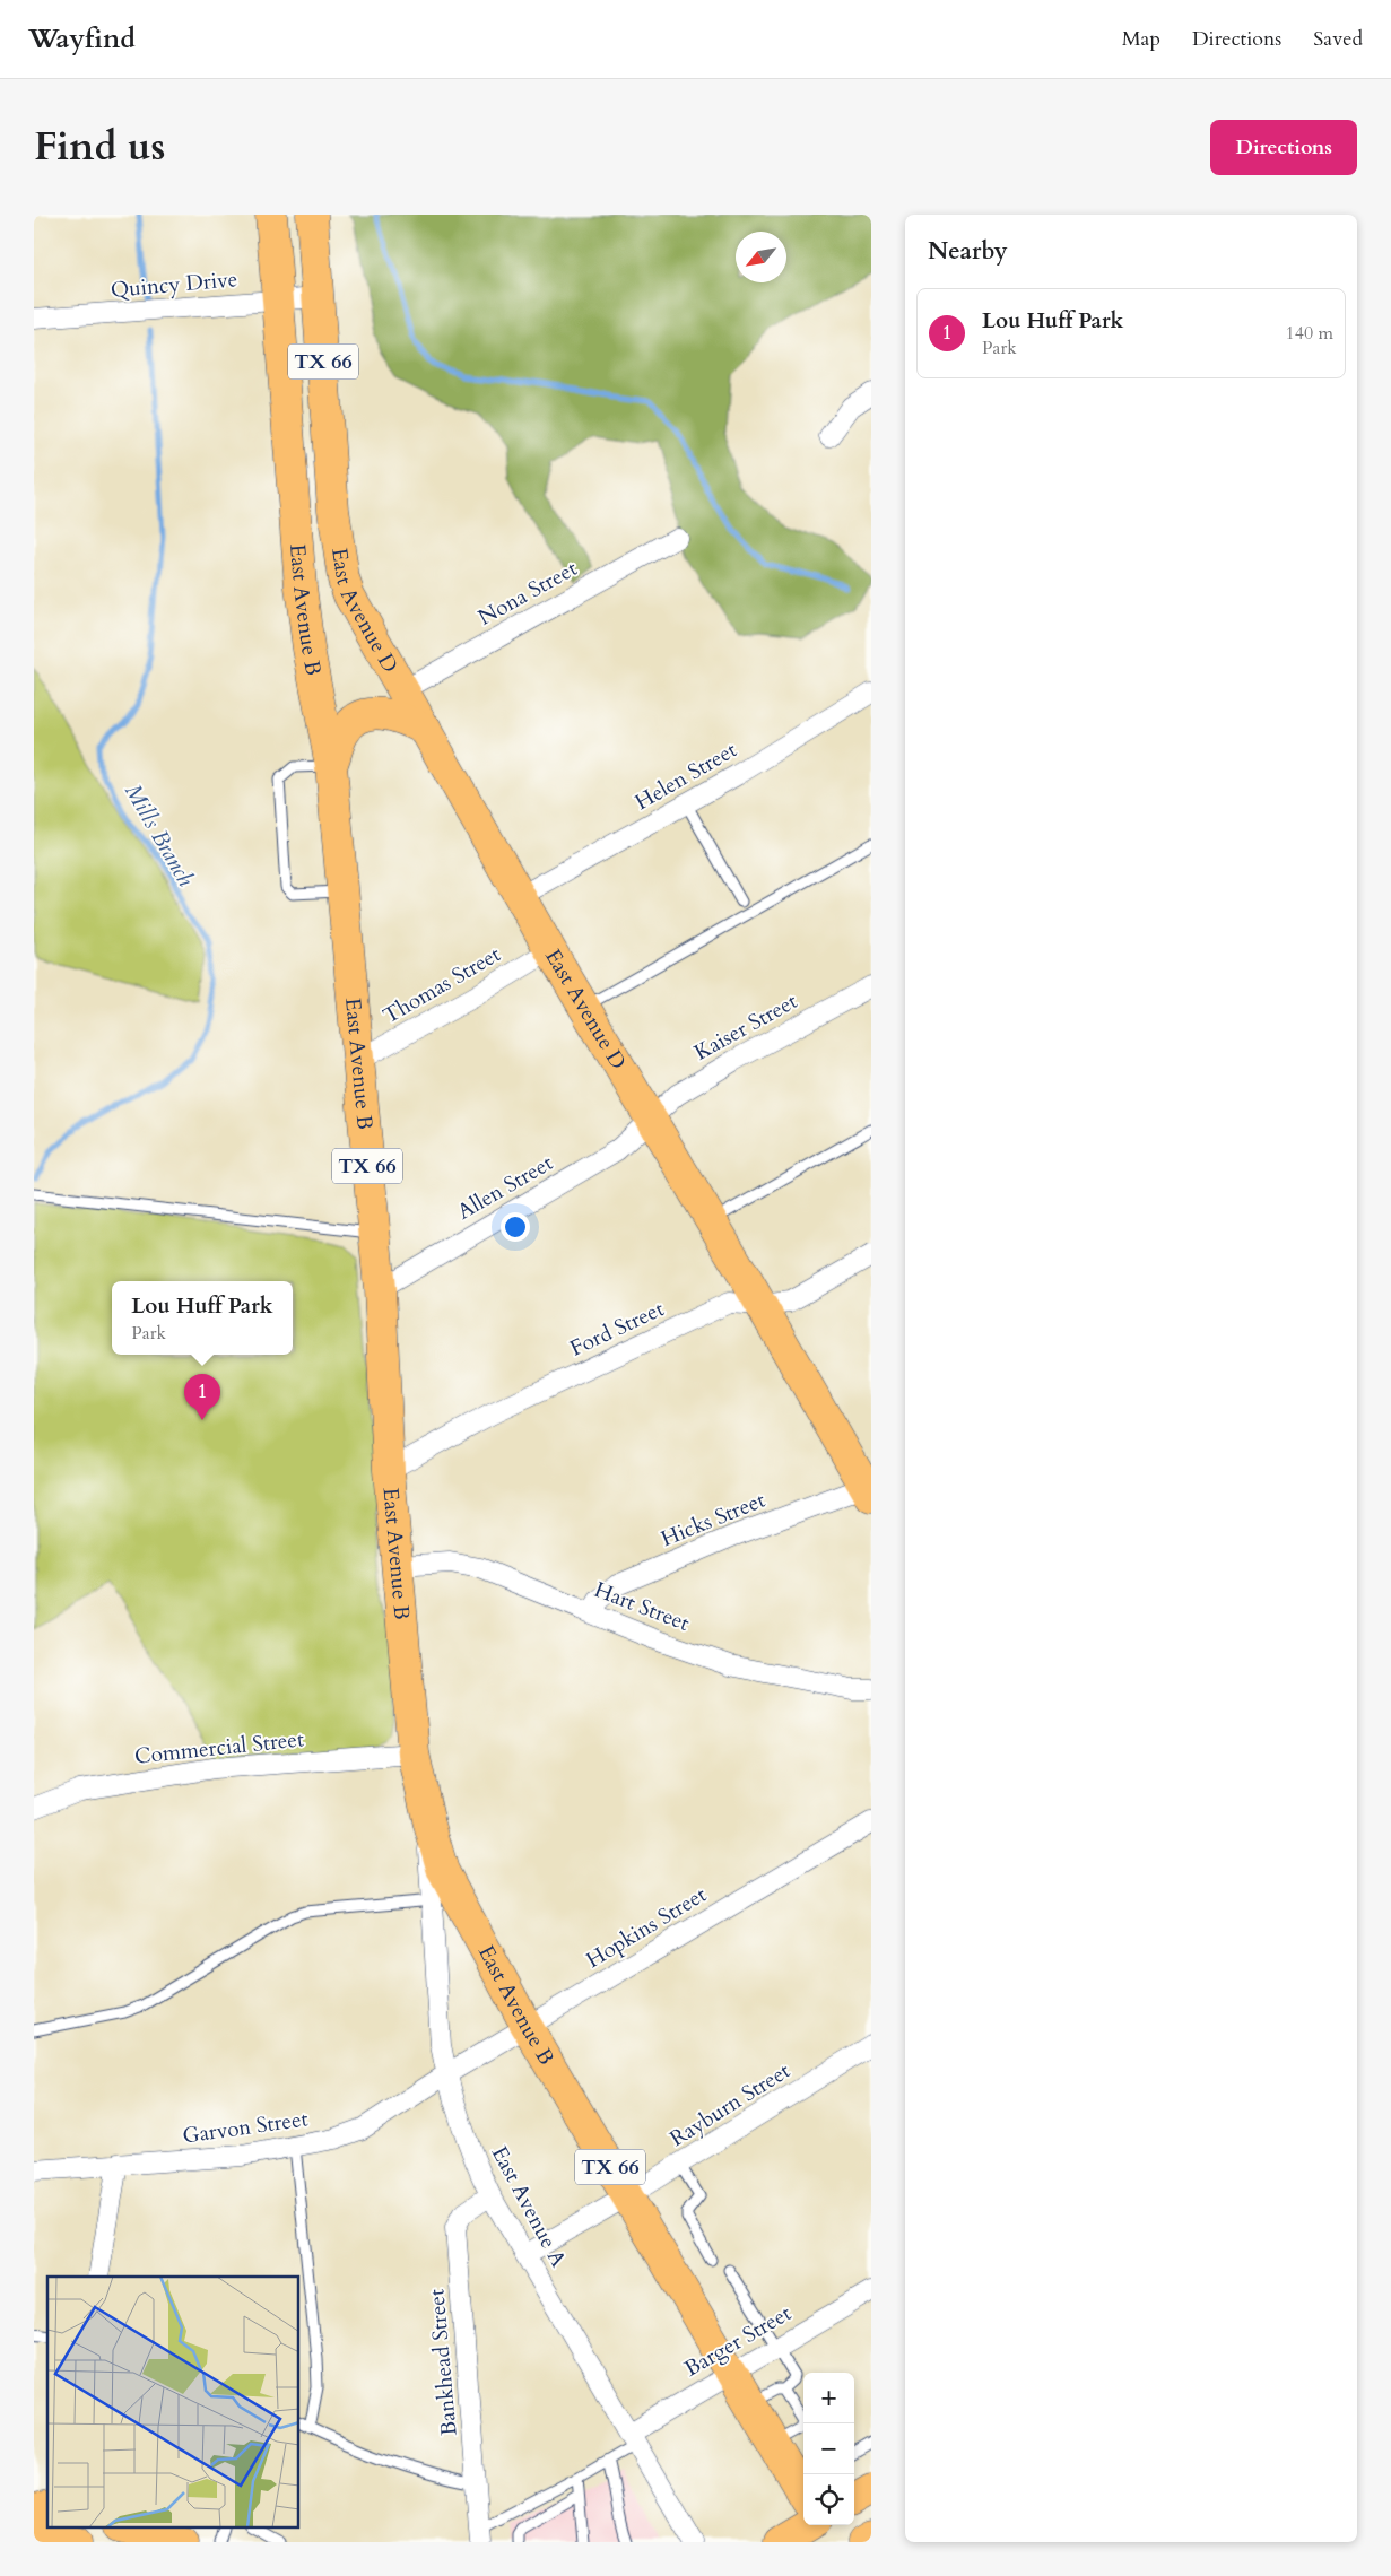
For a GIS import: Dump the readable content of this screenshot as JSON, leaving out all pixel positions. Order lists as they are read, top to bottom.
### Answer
{
  "streets": {
    "main road": ["TX 66", "East Avenue B", "East Avenue D"],
    "street": [
      "Quincy Drive",
      "Nona Street",
      "Helen Street",
      "Thomas Street",
      "Kaiser Street",
      "Allen Street",
      "Ford Street",
      "Hicks Street",
      "Hart Street",
      "Commercial Street",
      "Hopkins Street",
      "Rayburn Street",
      "Garvon Street",
      "East Avenue A",
      "Barger Street",
      "Bankhead Street"
    ]
  },
  "crossings": [
    ["Quincy Drive", "TX 66"],
    ["Quincy Drive", "East Avenue B"],
    ["Quincy Drive", "East Avenue D"],
    ["TX 66", "East Avenue B"],
    ["TX 66", "East Avenue D"],
    ["Nona Street", "East Avenue D"],
    ["East Avenue B", "Thomas Street"],
    ["East Avenue B", "Allen Street"],
    ["East Avenue B", "Ford Street"],
    ["East Avenue B", "Hart Street"],
    ["East Avenue B", "Commercial Street"],
    ["East Avenue B", "Hopkins Street"],
    ["East Avenue B", "Rayburn Street"],
    ["East Avenue B", "East Avenue A"],
    ["East Avenue B", "Barger Street"],
    ["East Avenue D", "Helen Street"],
    ["East Avenue D", "Thomas Street"],
    ["East Avenue D", "Kaiser Street"],
    ["East Avenue D", "Allen Street"],
    ["East Avenue D", "Ford Street"],
    ["East Avenue D", "Hicks Street"],
    ["Kaiser Street", "Allen Street"],
    ["Hicks Street", "Hart Street"],
    ["Hopkins Street", "Garvon Street"],
    ["Hopkins Street", "East Avenue A"],
    ["Rayburn Street", "East Avenue A"],
    ["Garvon Street", "East Avenue A"],
    ["East Avenue A", "Barger Street"],
    ["East Avenue A", "Bankhead Street"]
  ],
  "water": ["Mills Branch"],
  "north": "bottom left",
  "page": {
    "header": "Wayfind",
    "nav": ["Map", "Directions", "Saved"],
    "title": "Find us",
    "buttons": "Directions",
    "heading": "Nearby",
    "list": [
      {
        "mark": "1",
        "name": "Lou Huff Park",
        "note": "Park",
        "value": "140 m"
      }
    ],
    "popup": ["Lou Huff Park", "Park"],
    "pins": "1",
    "map_buttons": ["+", "−"]
  }
}
